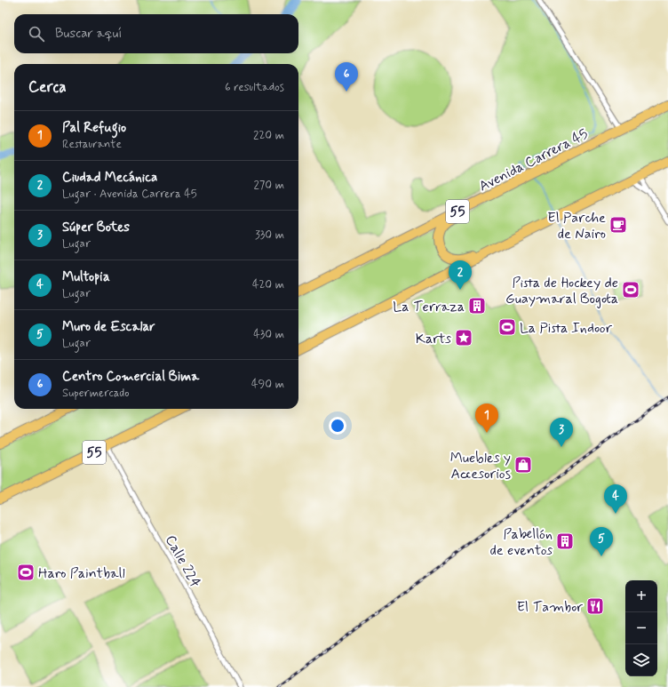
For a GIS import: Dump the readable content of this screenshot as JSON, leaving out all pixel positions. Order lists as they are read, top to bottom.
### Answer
{
  "streets": {
    "highway": ["Avenida Carrera 45", "55"],
    "street": ["Calle 224"]
  },
  "crossings": [
    ["55", "Calle 224"]
  ],
  "places": {
    "cafe": ["El Parche de Nairo"],
    "sports": ["Pista de Hockey de Guaymaral Bogota", "La Pista Indoor", "Haro Paintball"],
    "building": ["La Terraza", "Pabellón de eventos"],
    "place": ["Karts"],
    "shop": ["Muebles y Accesorios"],
    "restaurant": ["El Tambor"]
  },
  "page": {
    "search": "Buscar aquí",
    "pins": [
      "6",
      "2",
      "1",
      "3",
      "4",
      "5"
    ],
    "heading": ["Cerca", "6 resultados"],
    "list": [
      {
        "mark": "1",
        "name": "Pal Refugio",
        "note": "Restaurante",
        "value": "220 m"
      },
      {
        "mark": "2",
        "name": "Ciudad Mecánica",
        "note": "Lugar · Avenida Carrera 45",
        "value": "270 m"
      },
      {
        "mark": "3",
        "name": "Súper Botes",
        "note": "Lugar",
        "value": "330 m"
      },
      {
        "mark": "4",
        "name": "Multopia",
        "note": "Lugar",
        "value": "420 m"
      },
      {
        "mark": "5",
        "name": "Muro de Escalar",
        "note": "Lugar",
        "value": "430 m"
      },
      {
        "mark": "6",
        "name": "Centro Comercial Bima",
        "note": "Supermercado",
        "value": "490 m"
      }
    ],
    "map_buttons": ["+", "−"]
  }
}
